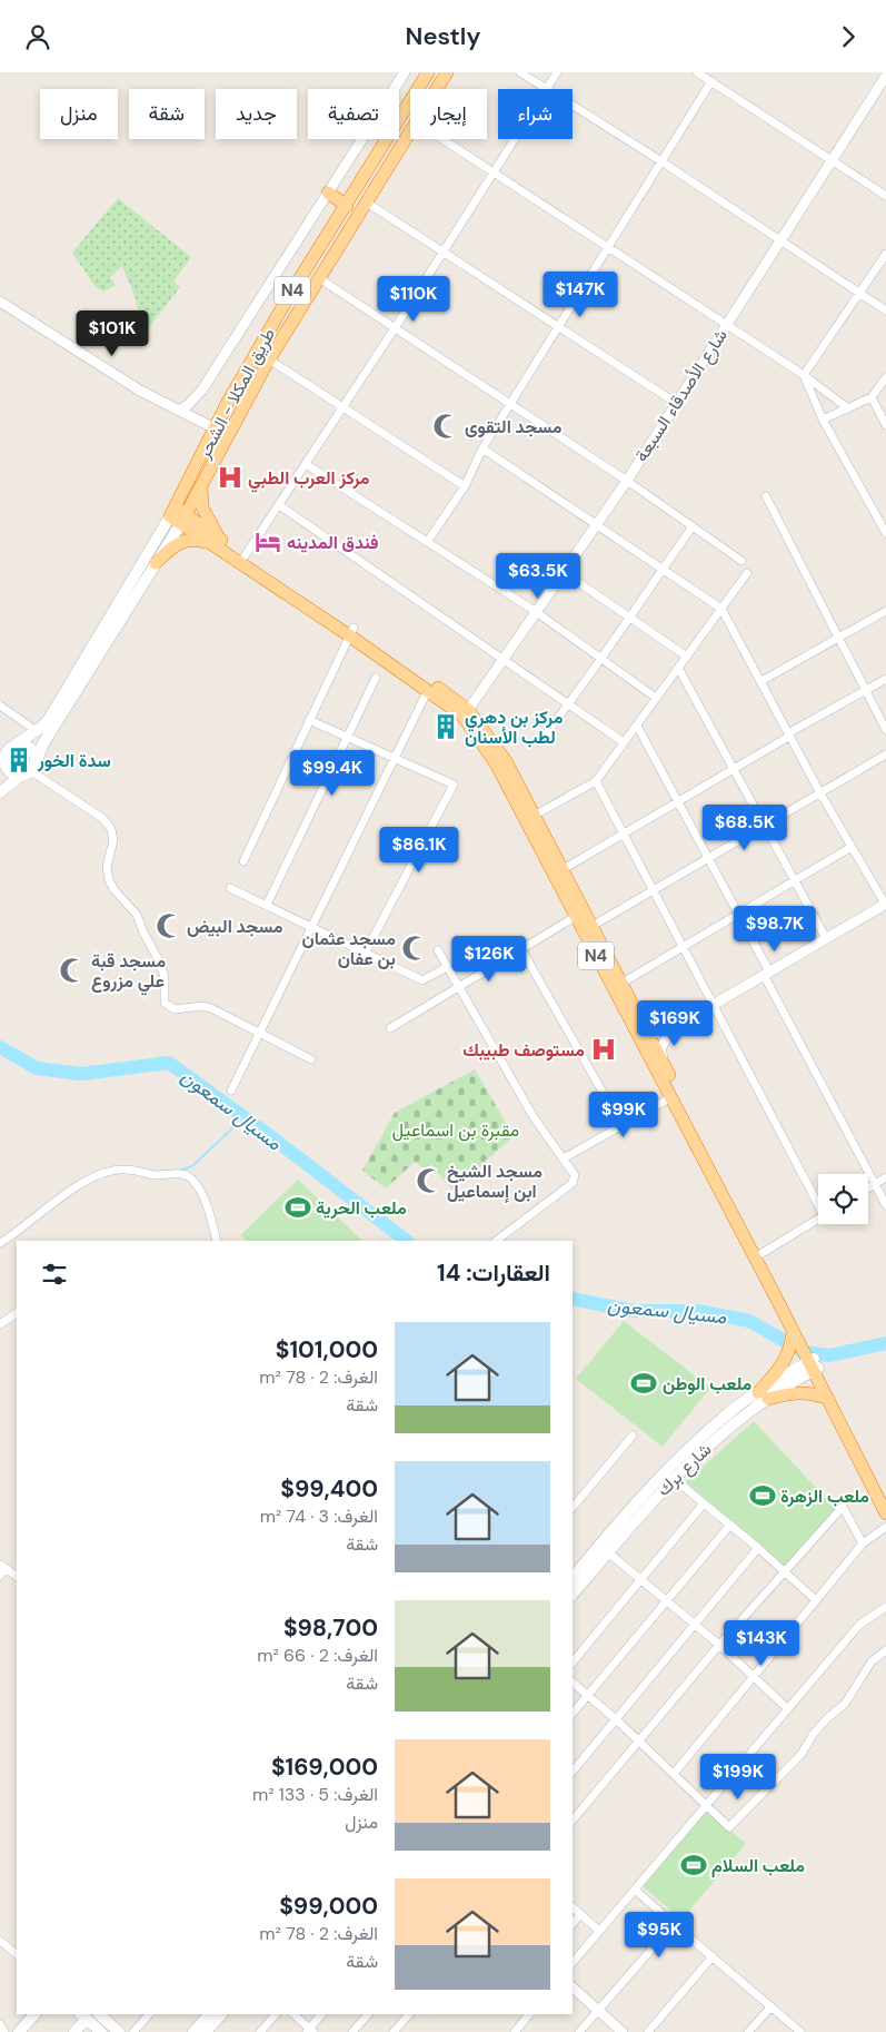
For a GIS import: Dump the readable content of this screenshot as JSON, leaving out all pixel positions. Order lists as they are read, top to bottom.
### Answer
{
  "streets": {
    "highway": ["N4", "طريق المكلا - الشحر"],
    "main road": ["شارع برك"],
    "street": ["شارع الأصدقاء السبعة"]
  },
  "crossings": [
    ["N4", "طريق المكلا - الشحر"],
    ["N4", "شارع الأصدقاء السبعة"],
    ["N4", "شارع برك"]
  ],
  "water": ["مسيال سمعون"],
  "parks": ["مقبرة بن اسماعيل"],
  "places": {
    "mosque": [
      "مسجد التقوى",
      "مسجد البيض",
      "مسجد عثمان بن عفان",
      "مسجد قبة علي مزروع",
      "مسجد الشيخ ابن إسماعيل"
    ],
    "hospital": ["مركز العرب الطبي", "مستوصف طبيبك"],
    "hotel": ["فندق المدينه"],
    "building": ["مركز بن دهري لطب الأسنان", "سدة الخور"],
    "sports": [
      "ملعب الحرية",
      "ملعب الوطن",
      "ملعب الزهرة",
      "ملعب السلام"
    ]
  },
  "page": {
    "header": "Nestly",
    "chip": [
      "شراء",
      "إيجار",
      "تصفية",
      "جديد",
      "شقة",
      "منزل"
    ],
    "price": [
      "$147K",
      "$110K",
      "$101K",
      "$63.5K",
      "$99.4K",
      "$68.5K",
      "$86.1K",
      "$98.7K",
      "$126K",
      "$169K",
      "$99K",
      "$143K",
      "$199K",
      "$95K"
    ],
    "heading": "العقارات: 14",
    "list": [
      {
        "name": "$101,000",
        "note": "الغرف: 2 · 78 m² · شقة"
      },
      {
        "name": "$99,400",
        "note": "الغرف: 3 · 74 m² · شقة"
      },
      {
        "name": "$98,700",
        "note": "الغرف: 2 · 66 m² · شقة"
      },
      {
        "name": "$169,000",
        "note": "الغرف: 5 · 133 m² · منزل"
      },
      {
        "name": "$99,000",
        "note": "الغرف: 2 · 78 m² · شقة"
      }
    ]
  }
}
